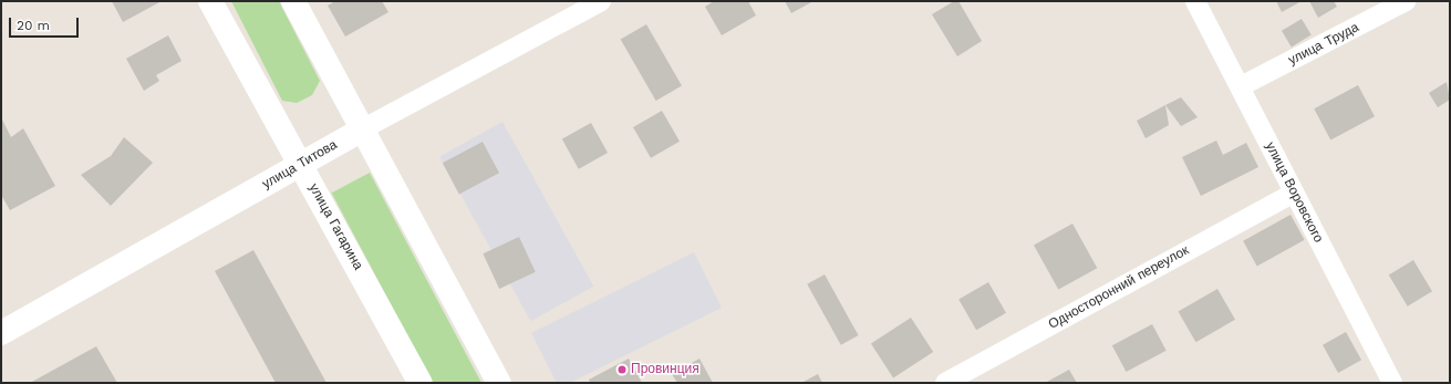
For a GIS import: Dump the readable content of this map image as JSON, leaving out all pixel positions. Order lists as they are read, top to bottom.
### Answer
{
  "streets": {
    "street": [
      "улица Труда",
      "улица Титова",
      "улица Воровского",
      "улица Гагарина",
      "Односторонний переулок"
    ]
  },
  "crossings": [
    ["улица Труда", "улица Воровского"],
    ["улица Титова", "улица Гагарина"],
    ["улица Воровского", "Односторонний переулок"]
  ],
  "places": ["Провинция"],
  "scale_bar": "20 m"
}
